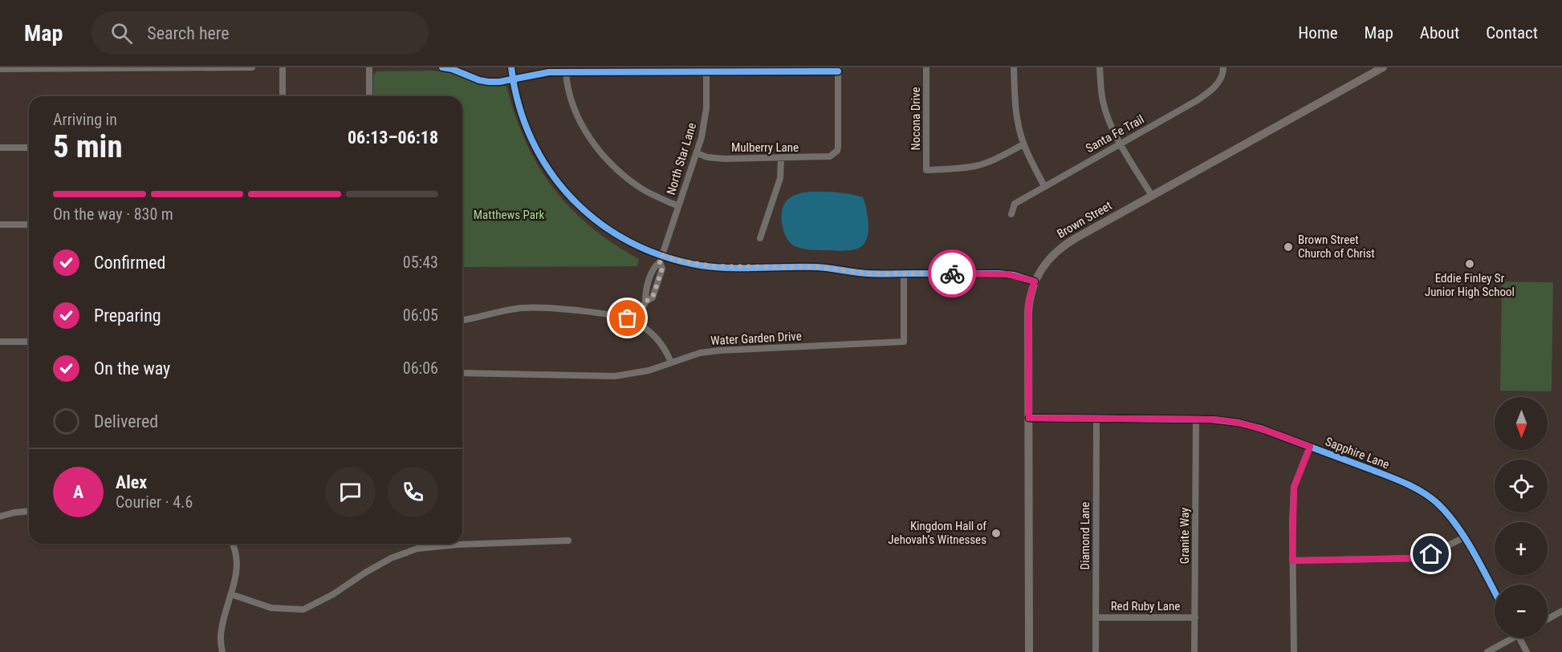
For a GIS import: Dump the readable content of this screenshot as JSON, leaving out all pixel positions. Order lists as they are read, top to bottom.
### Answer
{
  "streets": {
    "main road": ["Brown Street"],
    "street": [
      "Nocona Drive",
      "Santa Fe Trail",
      "Mulberry Lane",
      "North Star Lane",
      "Water Garden Drive",
      "Sapphire Lane",
      "Diamond Lane",
      "Granite Way",
      "Red Ruby Lane"
    ]
  },
  "crossings": [
    ["Mulberry Lane", "North Star Lane"],
    ["Brown Street", "Sapphire Lane"],
    ["Sapphire Lane", "Diamond Lane"],
    ["Sapphire Lane", "Granite Way"],
    ["Diamond Lane", "Red Ruby Lane"],
    ["Granite Way", "Red Ruby Lane"]
  ],
  "parks": ["Matthews Park"],
  "places": ["Brown Street Church of Christ", "Eddie Finley Sr Junior High School", "Kingdom Hall of Jehovah’s Witnesses"],
  "north": "bottom",
  "page": {
    "header": "Map",
    "search": "Search here",
    "nav": [
      "Home",
      "Map",
      "About",
      "Contact"
    ],
    "heading": ["5 min", "Arriving in", "06:13–06:18"],
    "panel": ["Alex", "Courier · 4.6"],
    "bar": "On the way · 830 m",
    "list": [
      ["Confirmed", "05:43"],
      ["Preparing", "06:05"],
      ["On the way", "06:06"],
      "Delivered"
    ],
    "map_buttons": ["+", "−"],
    "round": "A"
  }
}
